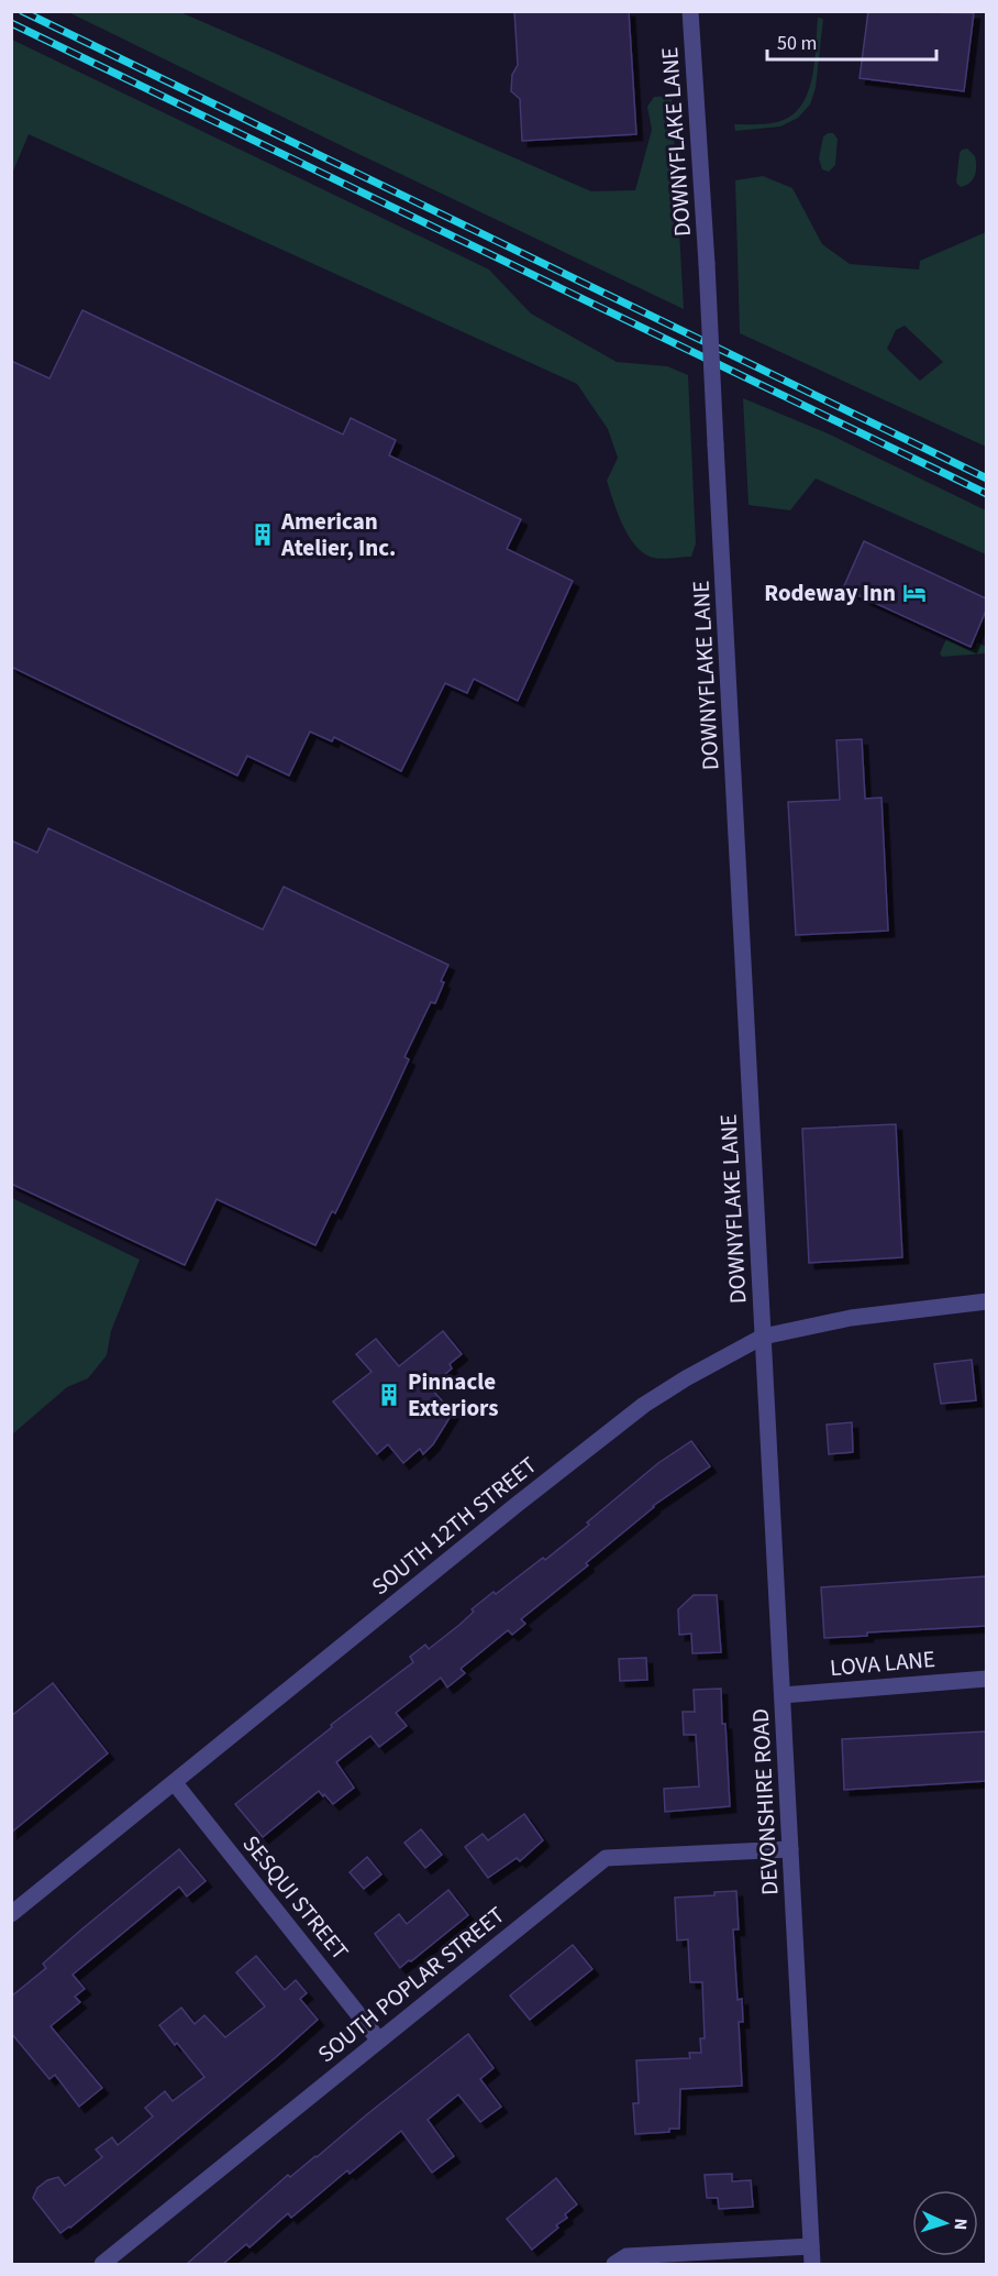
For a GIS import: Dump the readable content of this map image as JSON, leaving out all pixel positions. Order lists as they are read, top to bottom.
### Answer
{
  "streets": {
    "street": [
      "DOWNYFLAKE LANE",
      "SOUTH 12TH STREET",
      "LOVA LANE",
      "DEVONSHIRE ROAD",
      "SESQUI STREET",
      "SOUTH POPLAR STREET"
    ]
  },
  "crossings": [
    ["DOWNYFLAKE LANE", "SOUTH 12TH STREET"],
    ["DOWNYFLAKE LANE", "DEVONSHIRE ROAD"],
    ["SOUTH 12TH STREET", "DEVONSHIRE ROAD"],
    ["SOUTH 12TH STREET", "SESQUI STREET"],
    ["LOVA LANE", "DEVONSHIRE ROAD"],
    ["DEVONSHIRE ROAD", "SOUTH POPLAR STREET"],
    ["SESQUI STREET", "SOUTH POPLAR STREET"]
  ],
  "places": {
    "building": ["American Atelier, Inc.", "Pinnacle Exteriors"],
    "hotel": ["Rodeway Inn"]
  },
  "scale_bar": "50 m",
  "north": "right"
}
